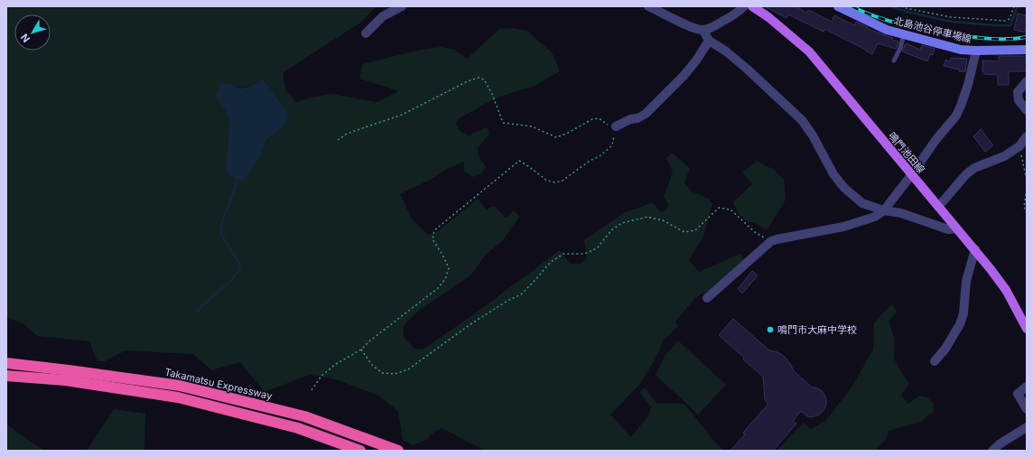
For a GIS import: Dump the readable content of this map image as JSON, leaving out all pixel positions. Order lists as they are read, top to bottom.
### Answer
{
  "streets": {
    "highway": ["Takamatsu Expressway"],
    "main road": ["北島池谷停車場線", "鳴門池田線"]
  },
  "places": ["鳴門市大麻中学校"],
  "north": "bottom left"
}
